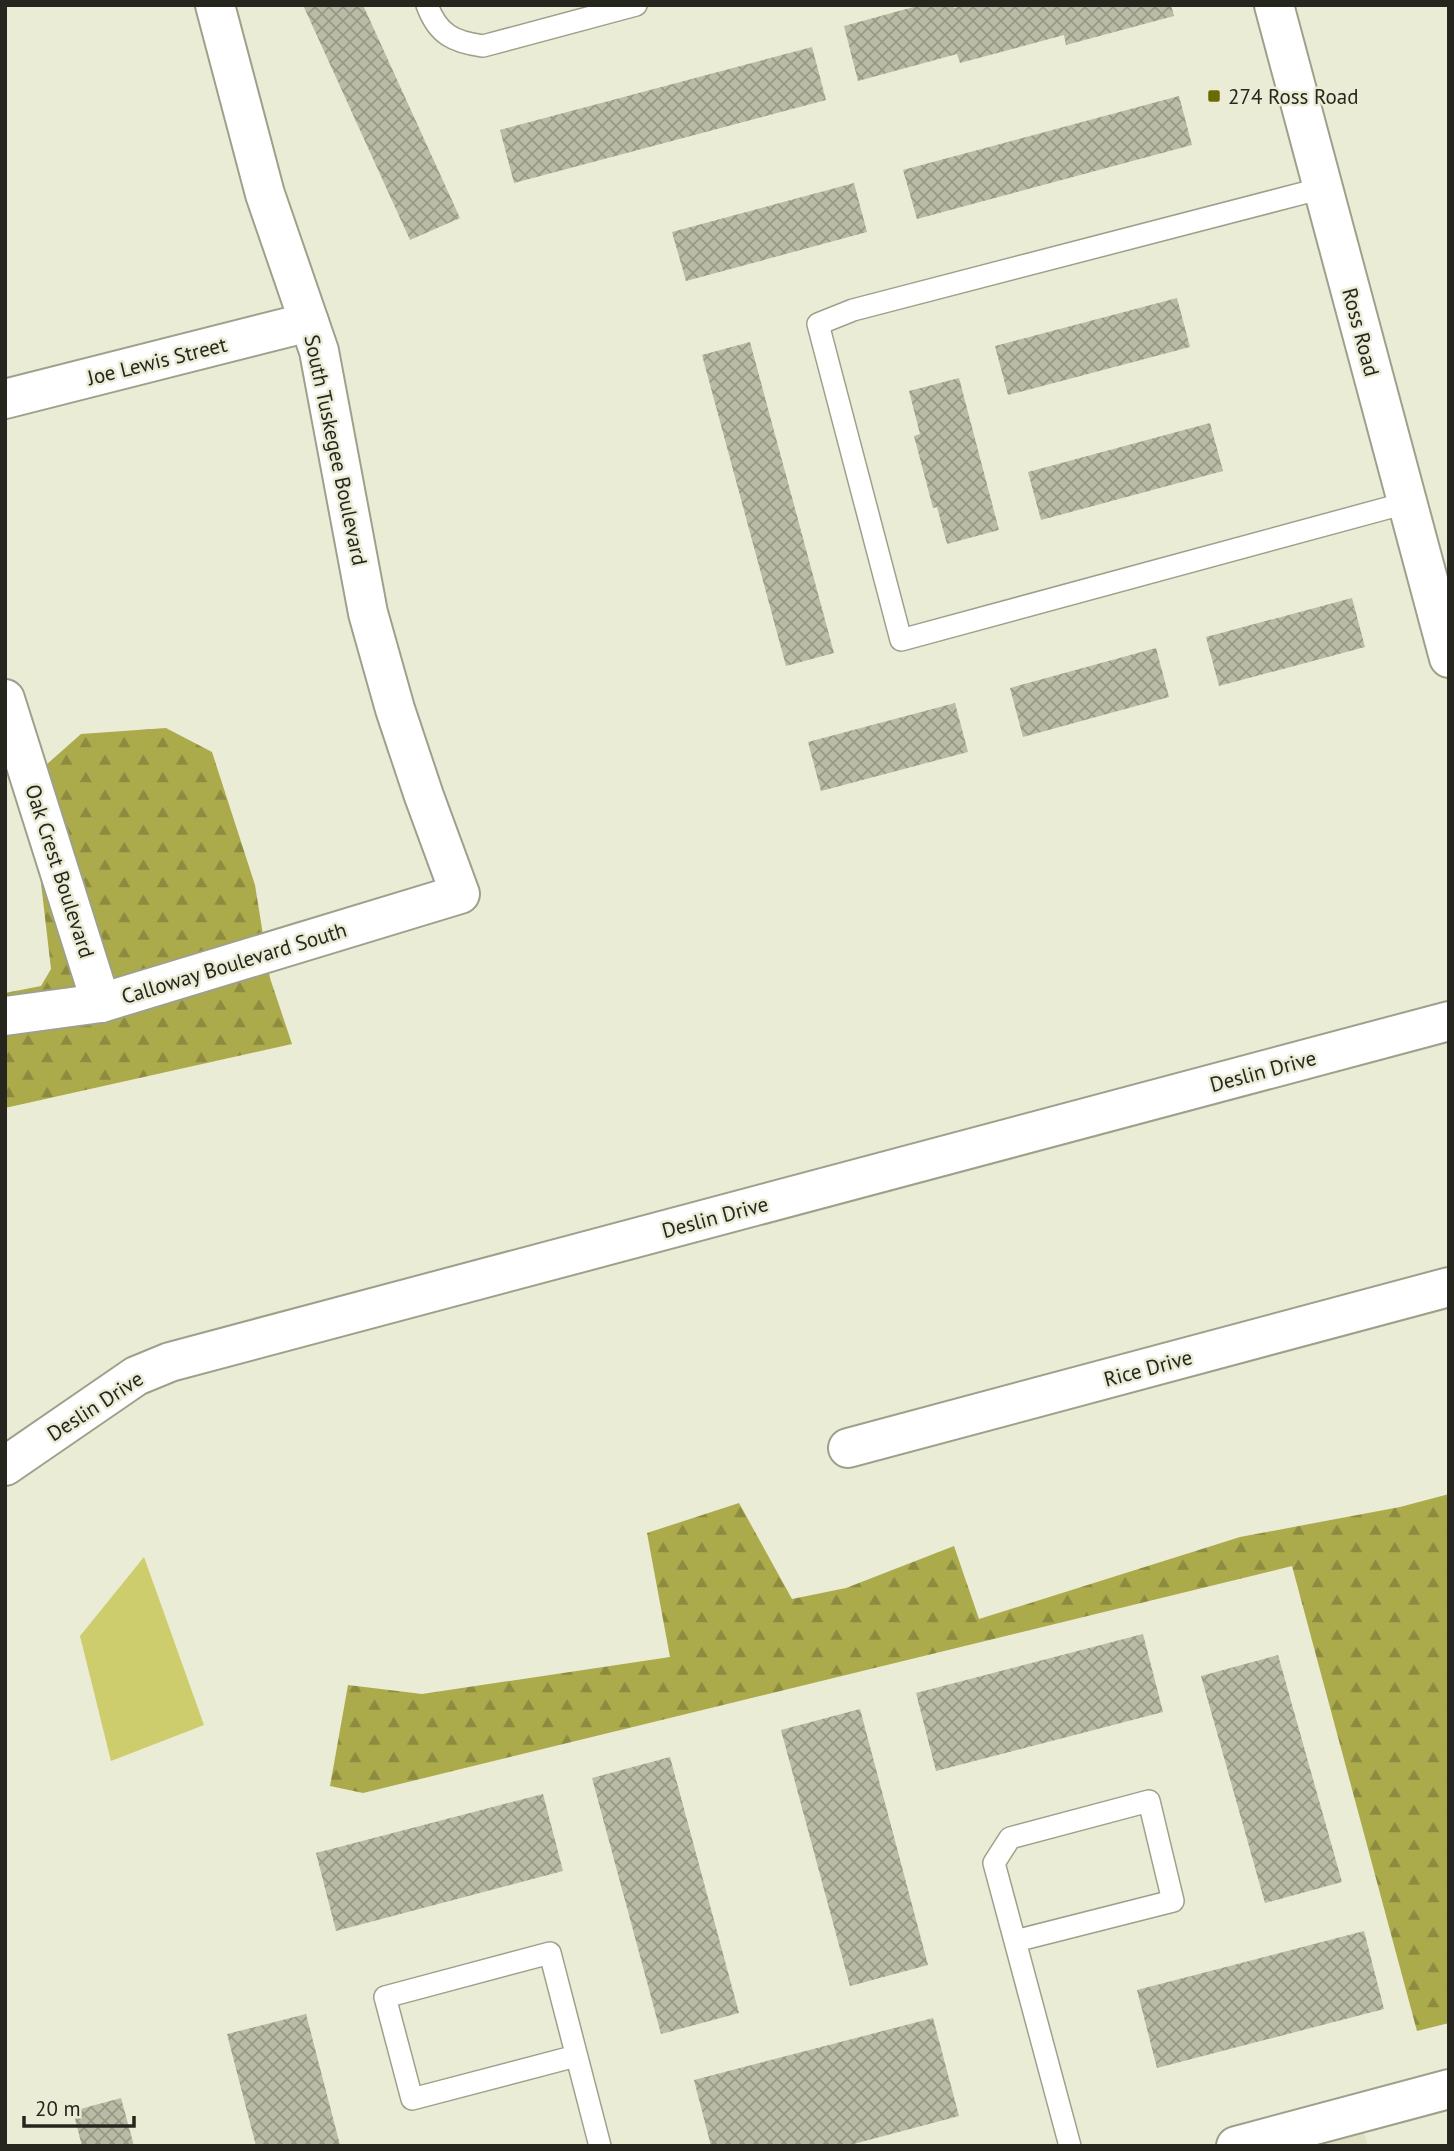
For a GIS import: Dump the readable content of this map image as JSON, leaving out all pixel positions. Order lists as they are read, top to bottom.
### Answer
{
  "streets": {
    "street": [
      "Ross Road",
      "Joe Lewis Street",
      "South Tuskegee Boulevard",
      "Oak Crest Boulevard",
      "Calloway Boulevard South",
      "Deslin Drive",
      "Rice Drive"
    ]
  },
  "crossings": [
    ["Joe Lewis Street", "South Tuskegee Boulevard"],
    ["South Tuskegee Boulevard", "Calloway Boulevard South"],
    ["Oak Crest Boulevard", "Calloway Boulevard South"]
  ],
  "places": {
    "transit": ["274 Ross Road"]
  },
  "scale_bar": "20 m"
}
